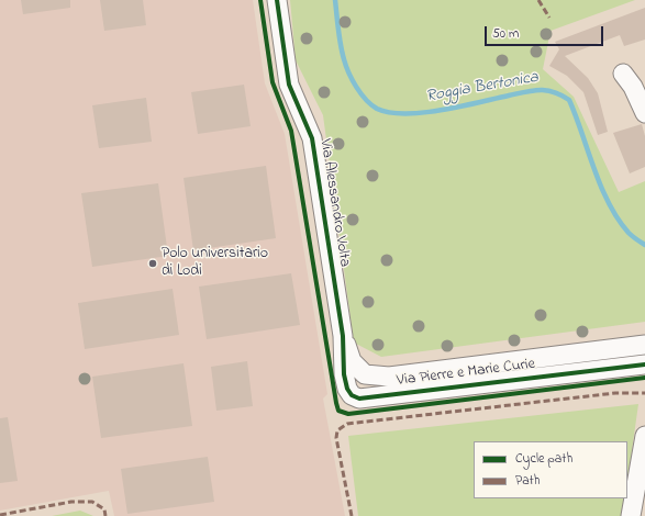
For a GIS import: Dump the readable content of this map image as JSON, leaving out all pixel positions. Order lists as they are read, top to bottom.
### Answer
{
  "streets": {
    "street": ["Via Alessandro Volta", "Via Pierre e Marie Curie"]
  },
  "crossings": [
    ["Via Alessandro Volta", "Via Pierre e Marie Curie"]
  ],
  "water": ["Roggia Bertonica"],
  "places": ["Polo universitario di Lodi"],
  "legend": ["Cycle path", "Path"],
  "scale_bar": "50 m"
}
